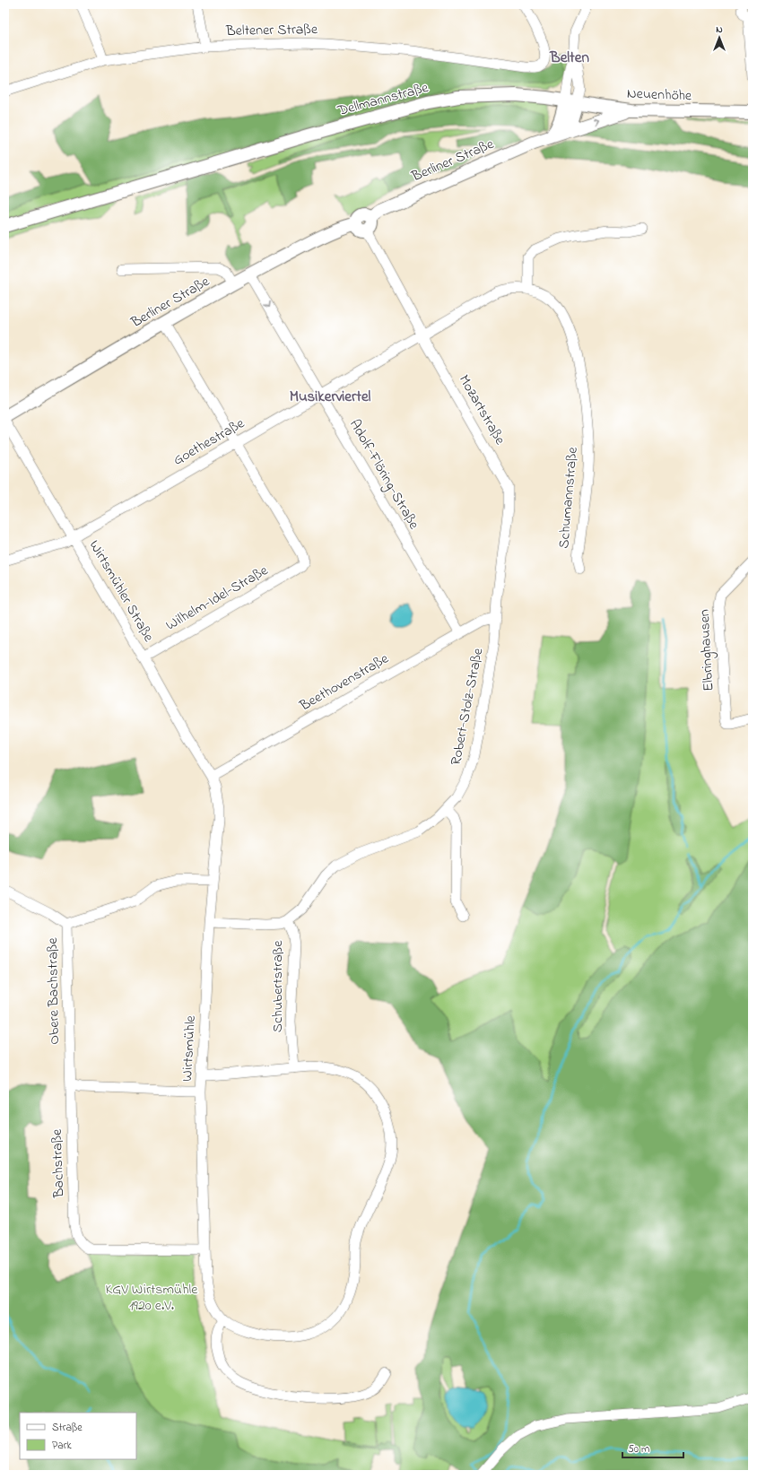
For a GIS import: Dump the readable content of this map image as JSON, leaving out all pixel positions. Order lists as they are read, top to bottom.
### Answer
{
  "streets": {
    "main road": ["Neuenhöhe", "Dellmannstraße", "Berliner Straße"],
    "street": [
      "Beltener Straße",
      "Mozartstraße",
      "Goethestraße",
      "Adolf-Flöring-Straße",
      "Schumannstraße",
      "Wirtsmühler Straße",
      "Wilhelm-Idel-Straße",
      "Elbringhausen",
      "Beethovenstraße",
      "Robert-Stolz-Straße",
      "Schubertstraße",
      "Obere Bachstraße",
      "Wirtsmühle",
      "Bachstraße"
    ]
  },
  "crossings": [
    ["Neuenhöhe", "Dellmannstraße"],
    ["Neuenhöhe", "Berliner Straße"],
    ["Berliner Straße", "Mozartstraße"],
    ["Berliner Straße", "Adolf-Flöring-Straße"],
    ["Mozartstraße", "Goethestraße"],
    ["Mozartstraße", "Schumannstraße"],
    ["Mozartstraße", "Beethovenstraße"],
    ["Mozartstraße", "Robert-Stolz-Straße"],
    ["Goethestraße", "Adolf-Flöring-Straße"],
    ["Goethestraße", "Schumannstraße"],
    ["Goethestraße", "Wirtsmühler Straße"],
    ["Goethestraße", "Wilhelm-Idel-Straße"],
    ["Adolf-Flöring-Straße", "Beethovenstraße"],
    ["Wirtsmühler Straße", "Wilhelm-Idel-Straße"],
    ["Wirtsmühler Straße", "Beethovenstraße"],
    ["Wirtsmühler Straße", "Wirtsmühle"],
    ["Beethovenstraße", "Robert-Stolz-Straße"],
    ["Beethovenstraße", "Wirtsmühle"],
    ["Robert-Stolz-Straße", "Schubertstraße"],
    ["Schubertstraße", "Wirtsmühle"],
    ["Obere Bachstraße", "Wirtsmühle"],
    ["Obere Bachstraße", "Bachstraße"],
    ["Wirtsmühle", "Bachstraße"]
  ],
  "districts": ["Belten", "Musikerviertel"],
  "parks": ["KGV Wirtsmühle 1920 e.V."],
  "legend": ["Straße", "Park"],
  "scale_bar": "50 m",
  "north": "top"
}
